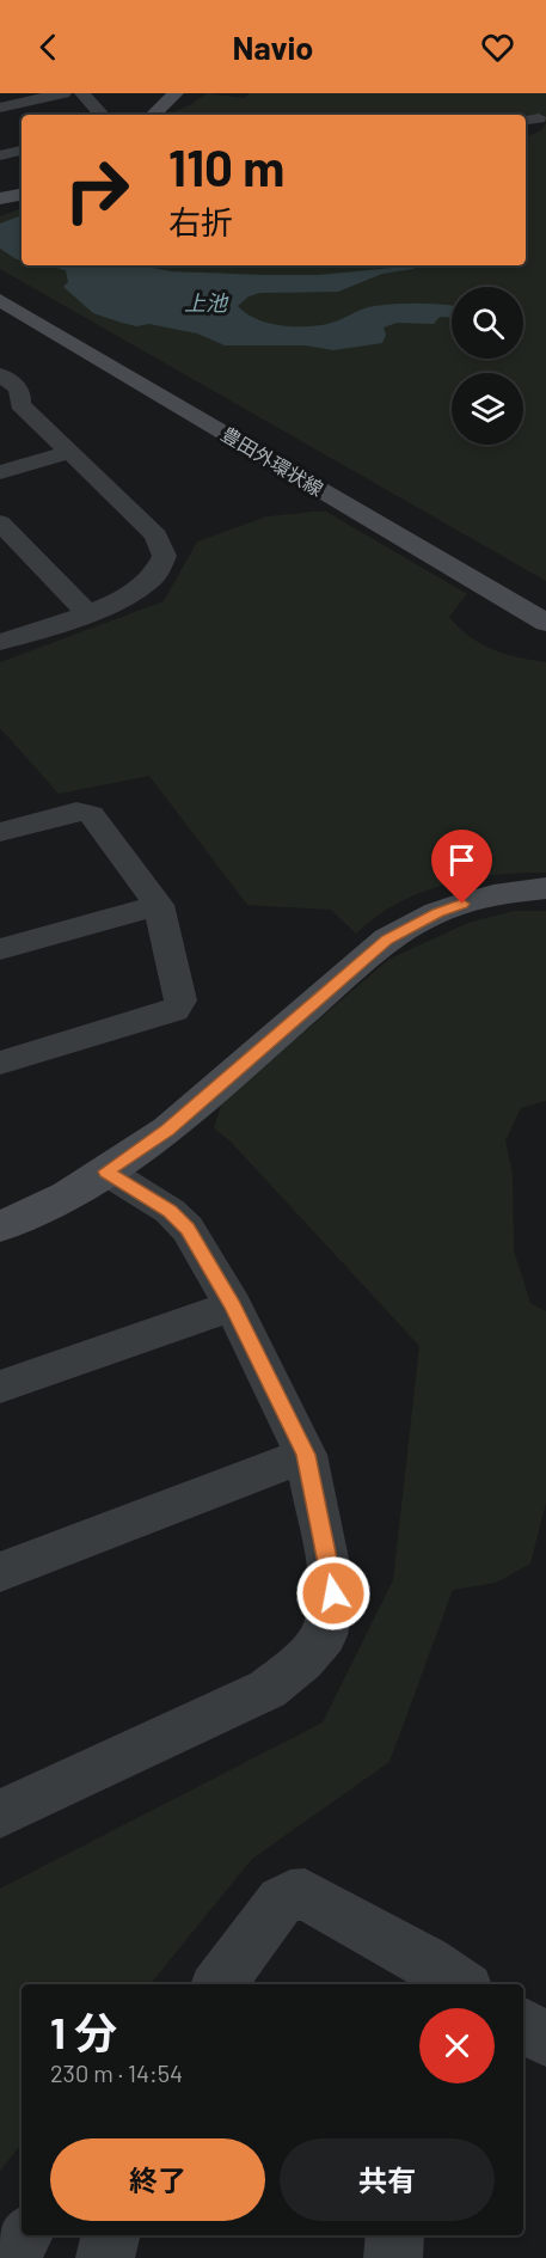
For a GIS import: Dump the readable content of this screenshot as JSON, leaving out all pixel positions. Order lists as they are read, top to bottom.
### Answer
{
  "streets": {
    "street": ["豊田外環状線"]
  },
  "water": ["上池"],
  "page": {
    "header": "Navio",
    "turn": ["110 m", "右折"],
    "heading": ["1 分", "230 m · 14:54"],
    "buttons": ["終了", "共有"]
  }
}
